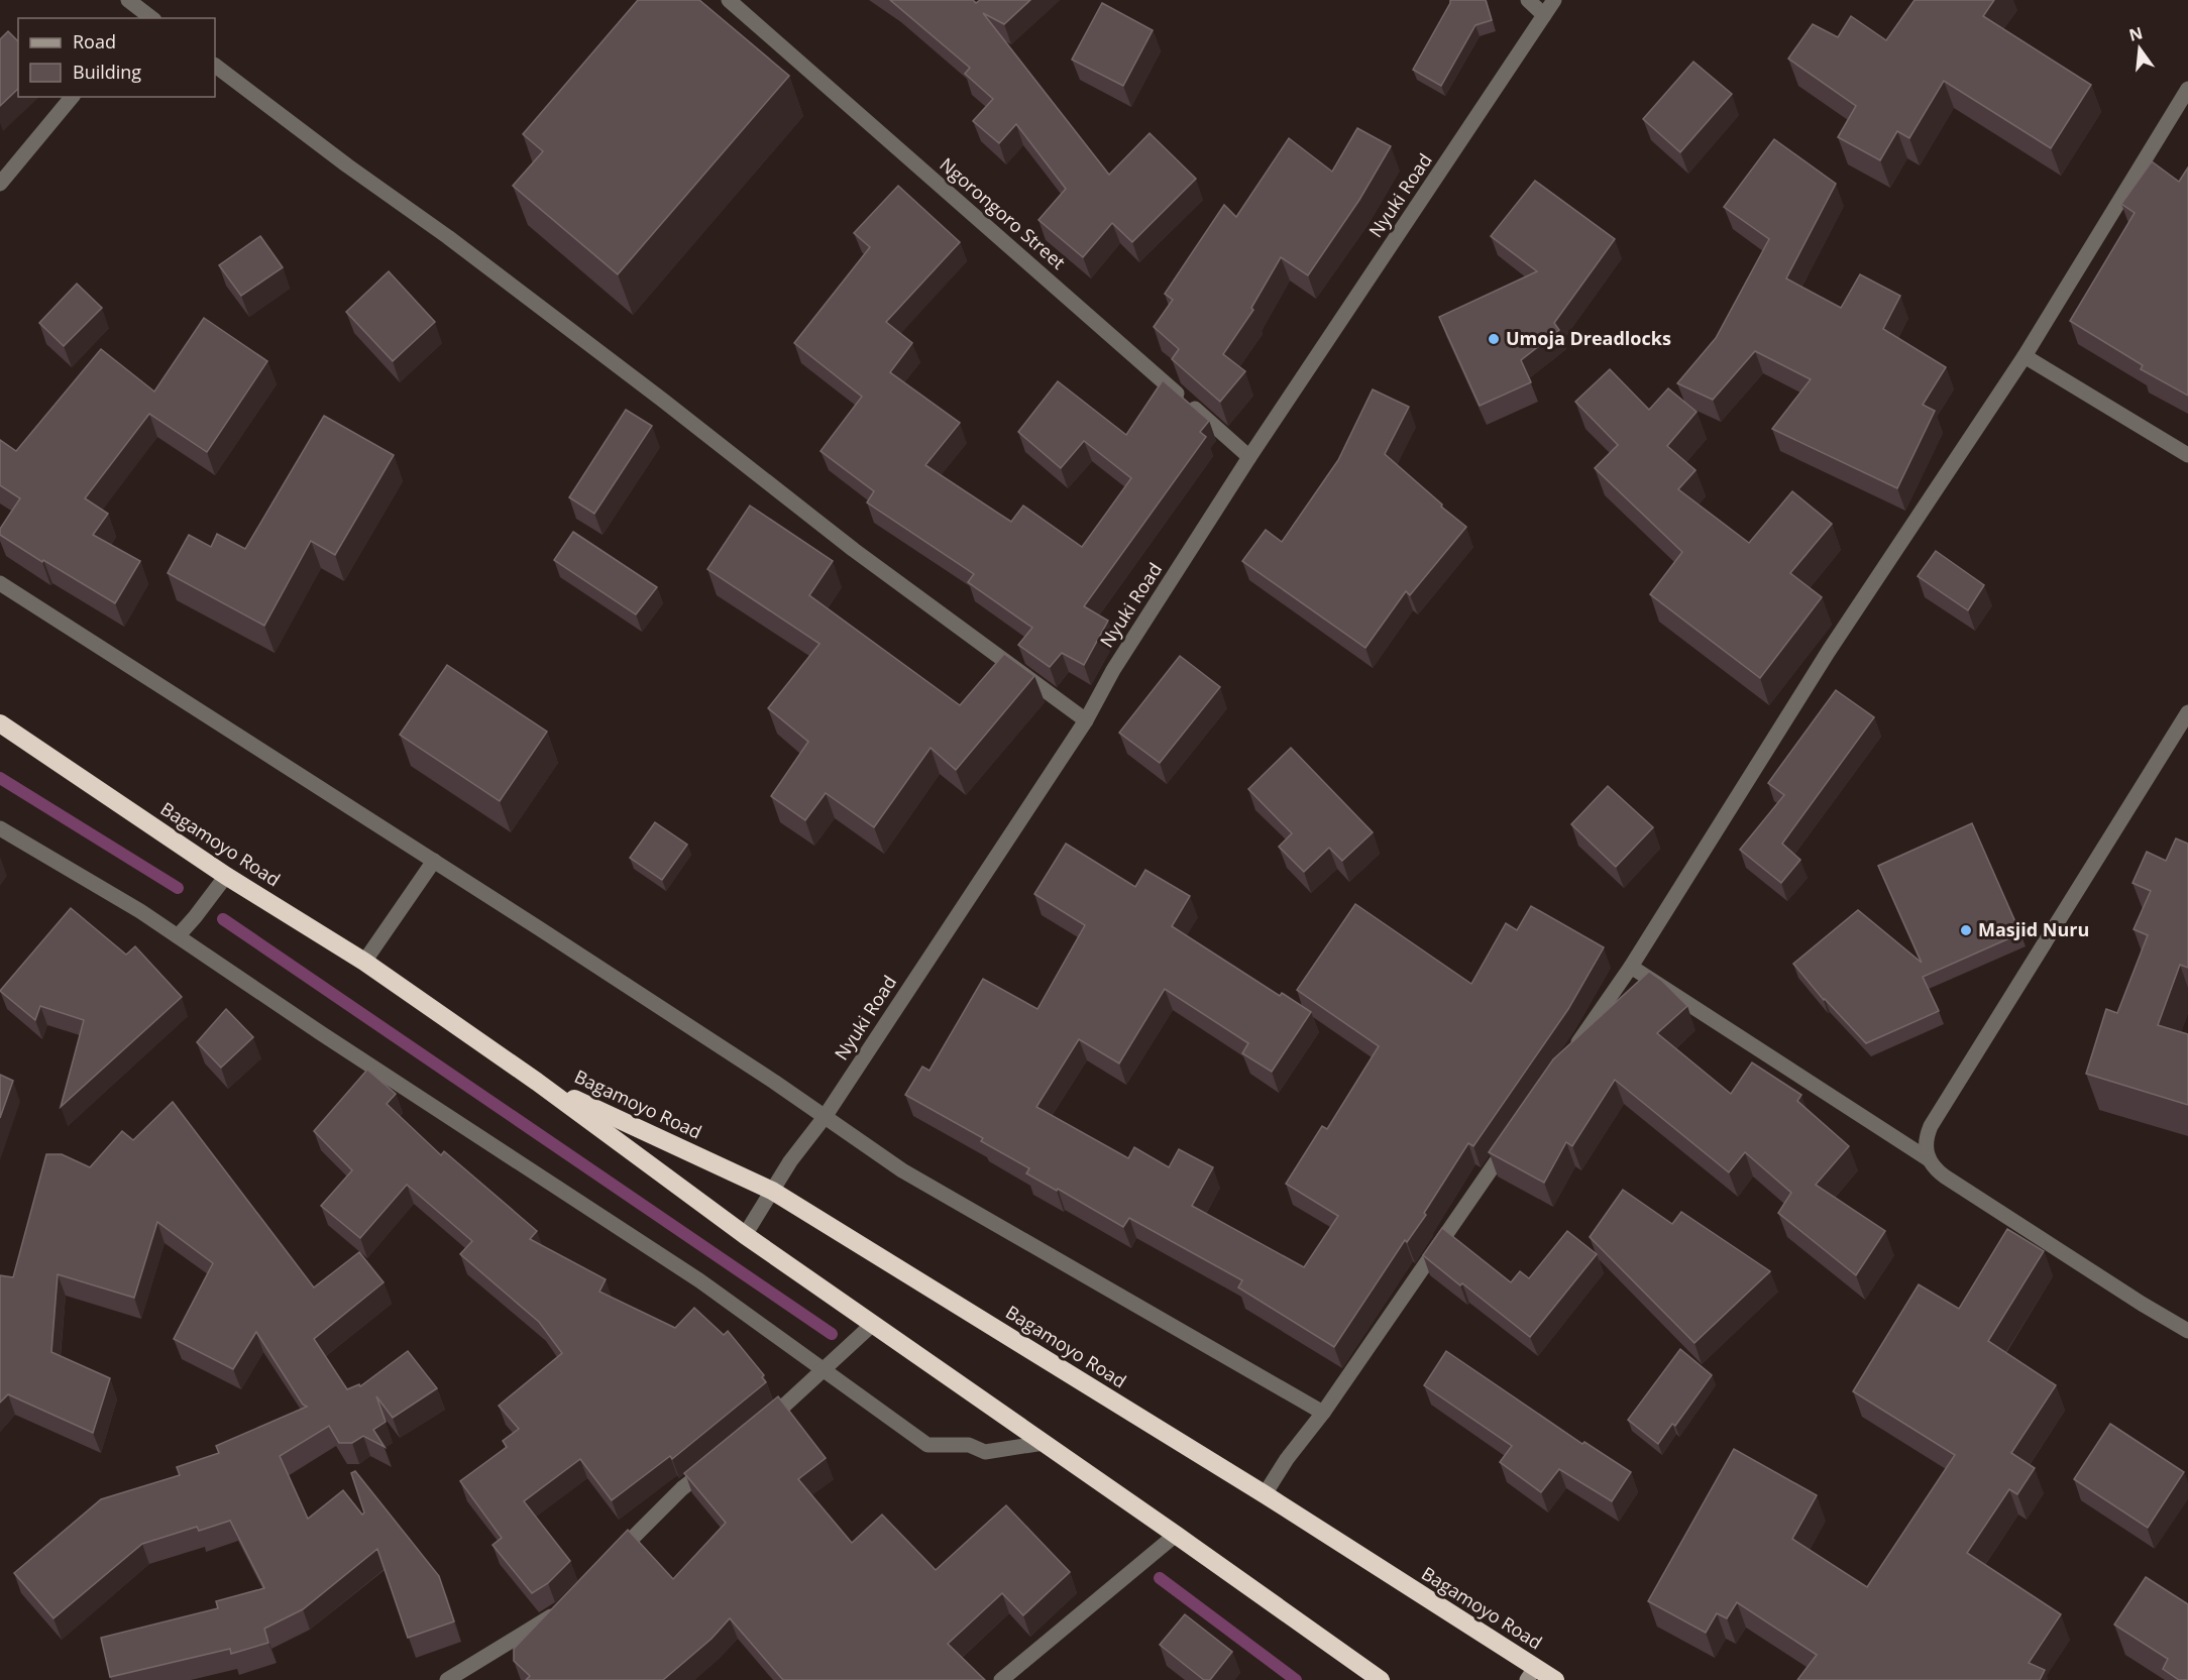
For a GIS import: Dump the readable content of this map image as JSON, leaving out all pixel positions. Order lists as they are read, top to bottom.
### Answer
{
  "streets": {
    "highway": ["Bagamoyo Road"],
    "street": ["Nyuki Road", "Ngorongoro Street"]
  },
  "crossings": [
    ["Nyuki Road", "Ngorongoro Street"],
    ["Nyuki Road", "Bagamoyo Road"]
  ],
  "places": ["Umoja Dreadlocks", "Masjid Nuru"],
  "legend": ["Road", "Building"],
  "north": "top"
}
